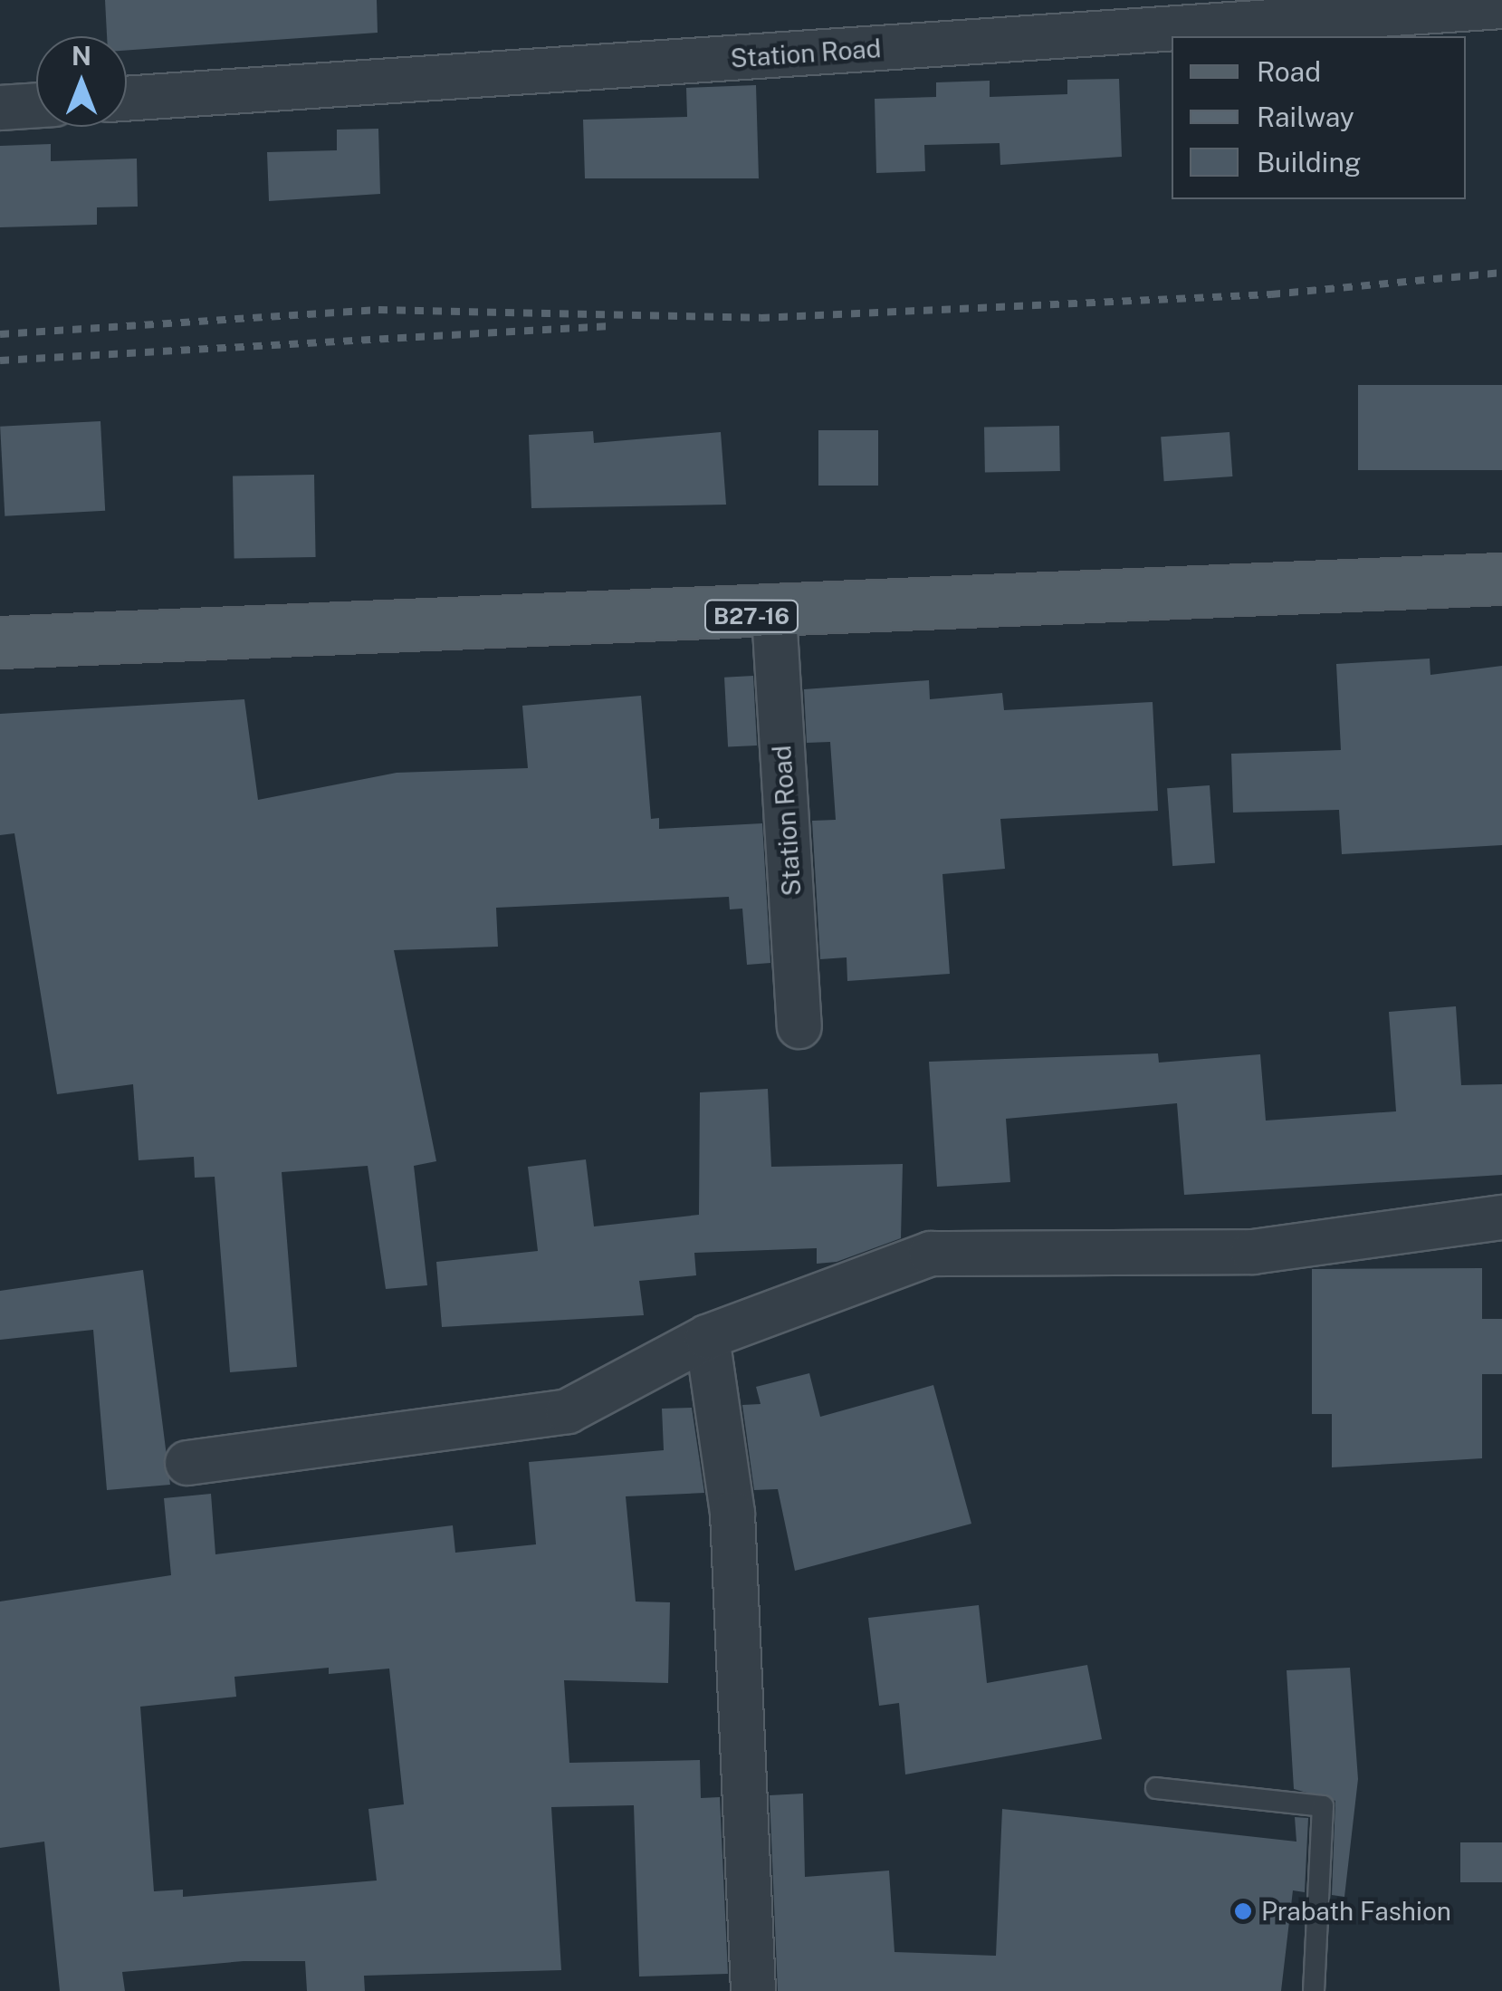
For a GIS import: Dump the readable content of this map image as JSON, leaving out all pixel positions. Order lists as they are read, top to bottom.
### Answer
{
  "streets": {
    "main road": ["B27-16"],
    "street": ["Station Road"]
  },
  "crossings": [
    ["Station Road", "B27-16"]
  ],
  "places": ["Prabath Fashion"],
  "legend": ["Road", "Railway", "Building"],
  "north": "top"
}
